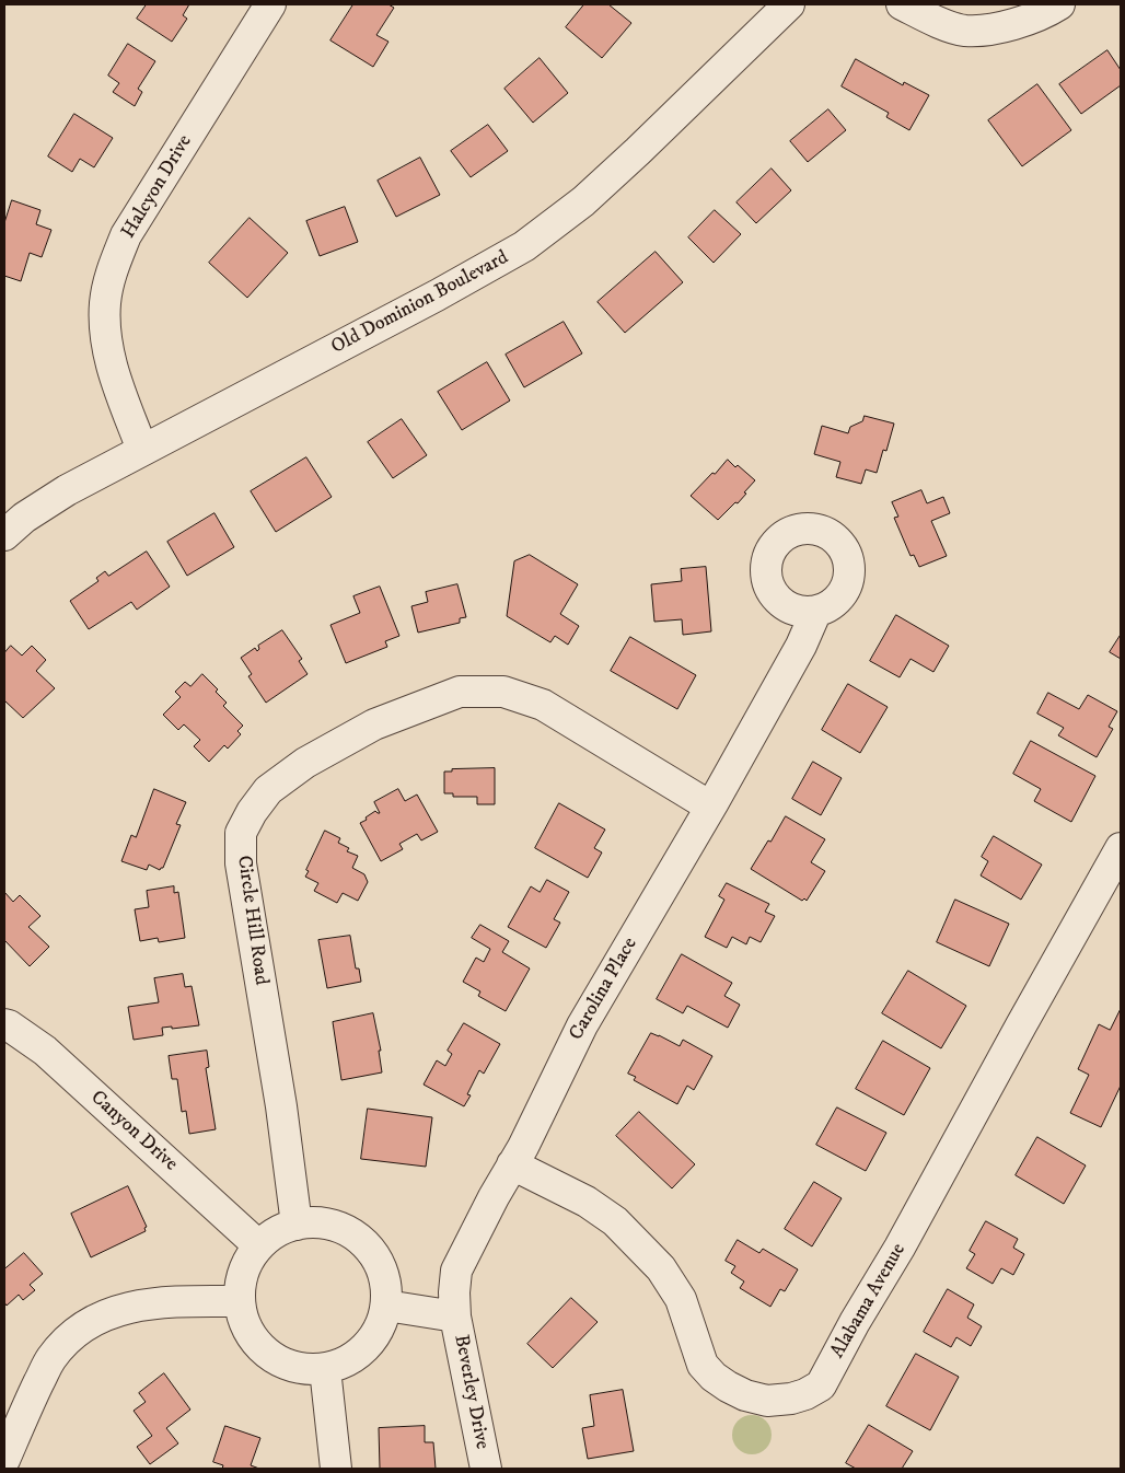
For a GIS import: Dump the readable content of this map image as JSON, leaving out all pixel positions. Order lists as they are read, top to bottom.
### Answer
{
  "streets": {
    "street": [
      "Halcyon Drive",
      "Old Dominion Boulevard",
      "Circle Hill Road",
      "Carolina Place",
      "Canyon Drive",
      "Alabama Avenue",
      "Beverley Drive"
    ]
  },
  "crossings": [
    ["Halcyon Drive", "Old Dominion Boulevard"],
    ["Circle Hill Road", "Carolina Place"],
    ["Circle Hill Road", "Canyon Drive"],
    ["Carolina Place", "Alabama Avenue"],
    ["Carolina Place", "Beverley Drive"]
  ]
}
